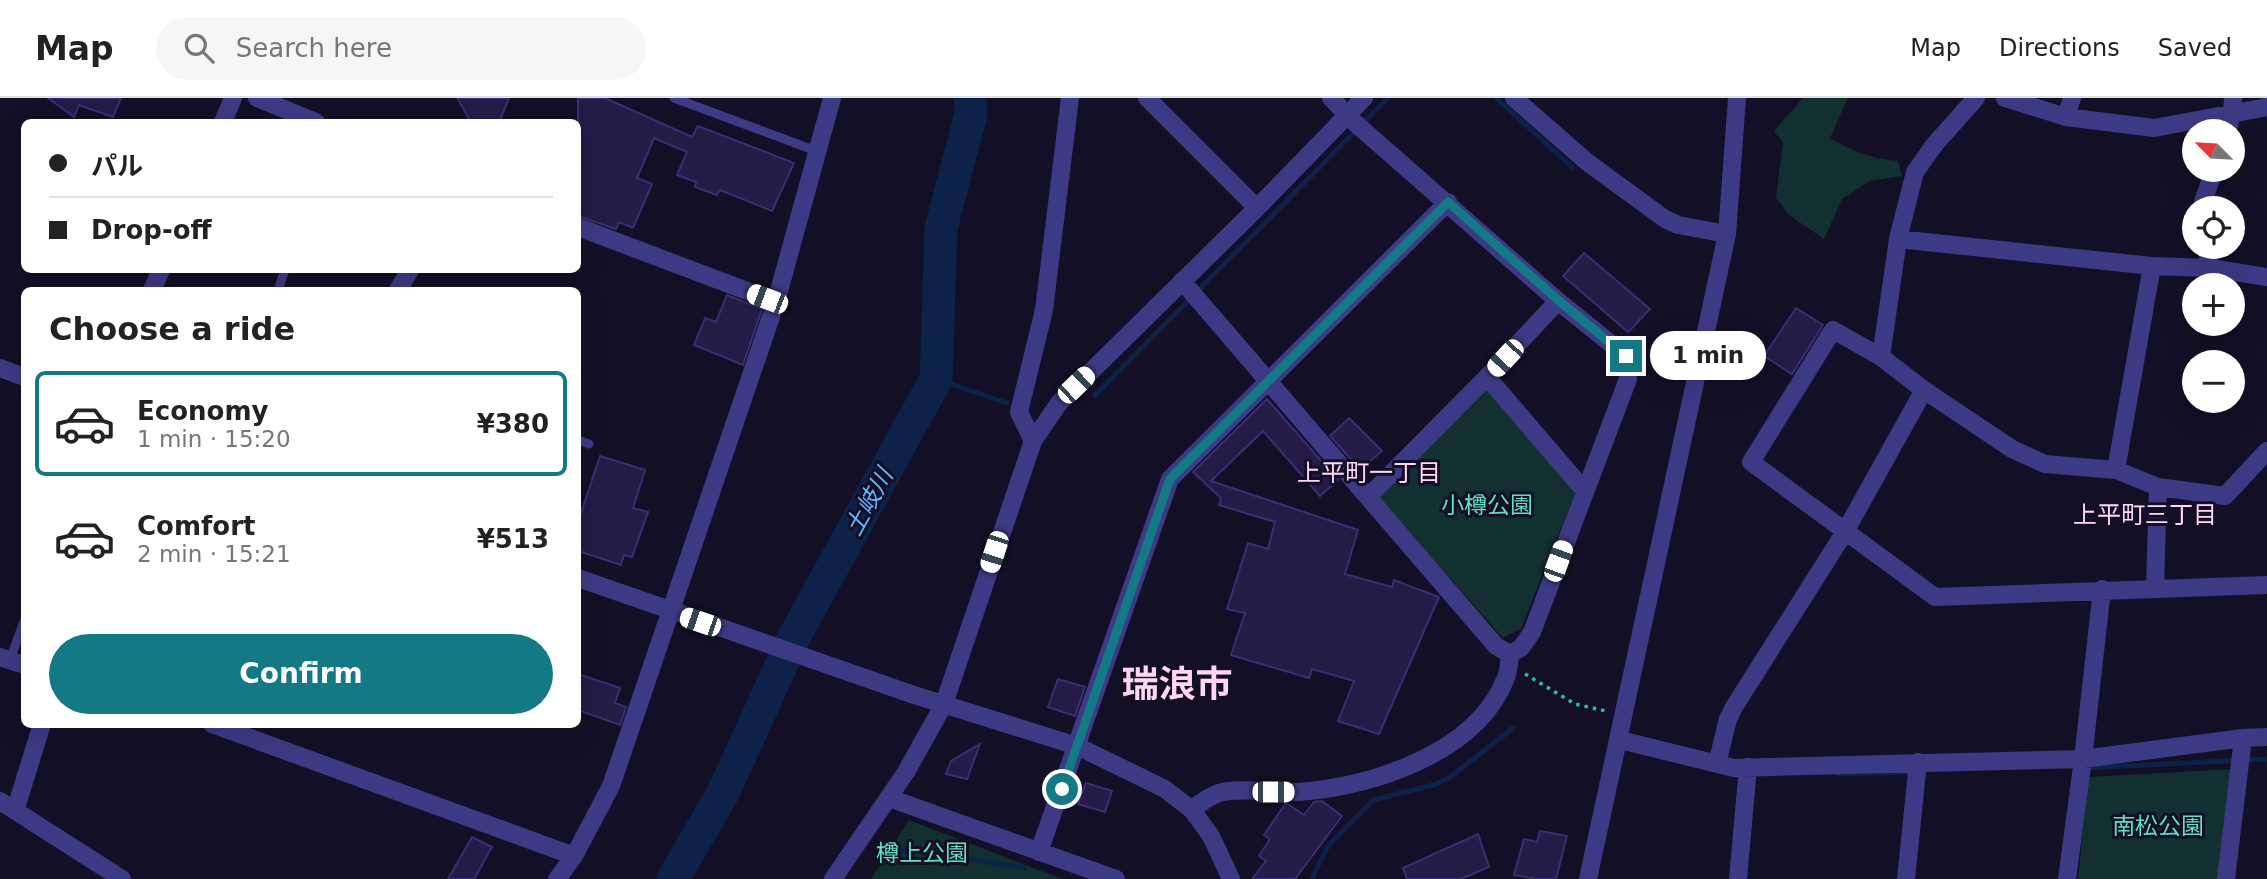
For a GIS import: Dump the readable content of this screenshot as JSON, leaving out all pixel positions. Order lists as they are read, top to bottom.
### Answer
{
  "districts": ["上平町一丁目", "上平町三丁目", "瑞浪市"],
  "water": ["土岐川"],
  "parks": ["小樽公園", "南松公園", "樽上公園"],
  "north": "top left",
  "page": {
    "header": "Map",
    "search": "Search here",
    "nav": ["Map", "Directions", "Saved"],
    "map_buttons": ["+", "−"],
    "banner": ["パル", "Drop-off"],
    "heading": "Choose a ride",
    "bubble": "1 min",
    "list": [
      {
        "name": "Economy",
        "note": "1 min · 15:20",
        "value": "¥380"
      },
      {
        "name": "Comfort",
        "note": "2 min · 15:21",
        "value": "¥513"
      }
    ],
    "buttons": "Confirm"
  }
}
